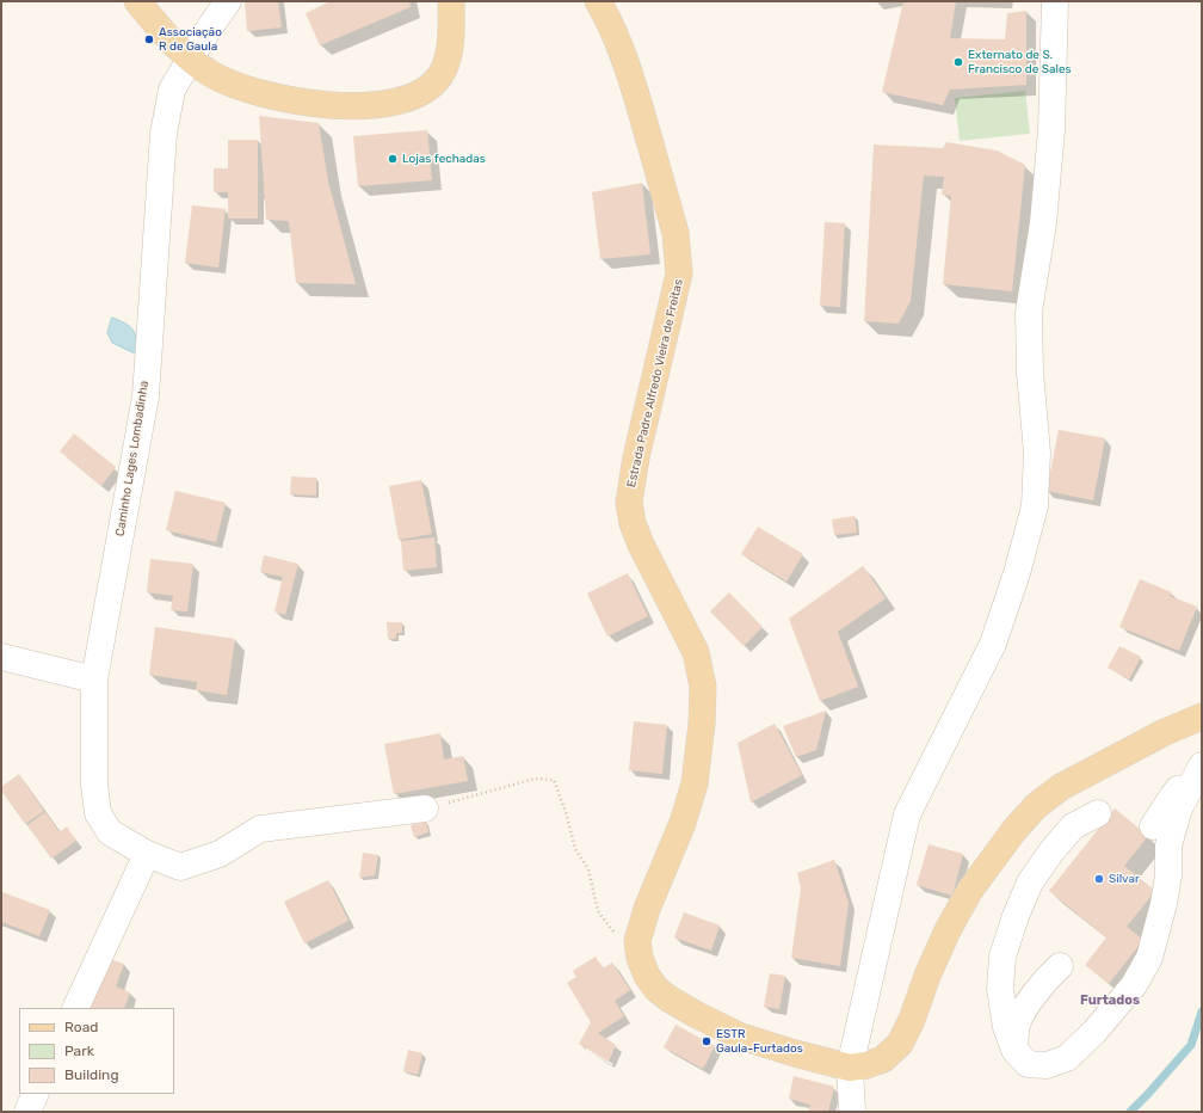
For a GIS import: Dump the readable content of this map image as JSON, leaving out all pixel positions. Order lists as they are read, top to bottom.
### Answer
{
  "streets": {
    "main road": ["Estrada Padre Alfredo Vieira de Freitas"],
    "street": ["Caminho Lages Lombadinha"]
  },
  "districts": ["Furtados"],
  "places": [
    "Associação R de Gaula",
    "Externato de S. Francisco de Sales",
    "Lojas fechadas",
    "Silvar",
    "ESTR Gaula-Furtados"
  ],
  "legend": ["Road", "Park", "Building"]
}
